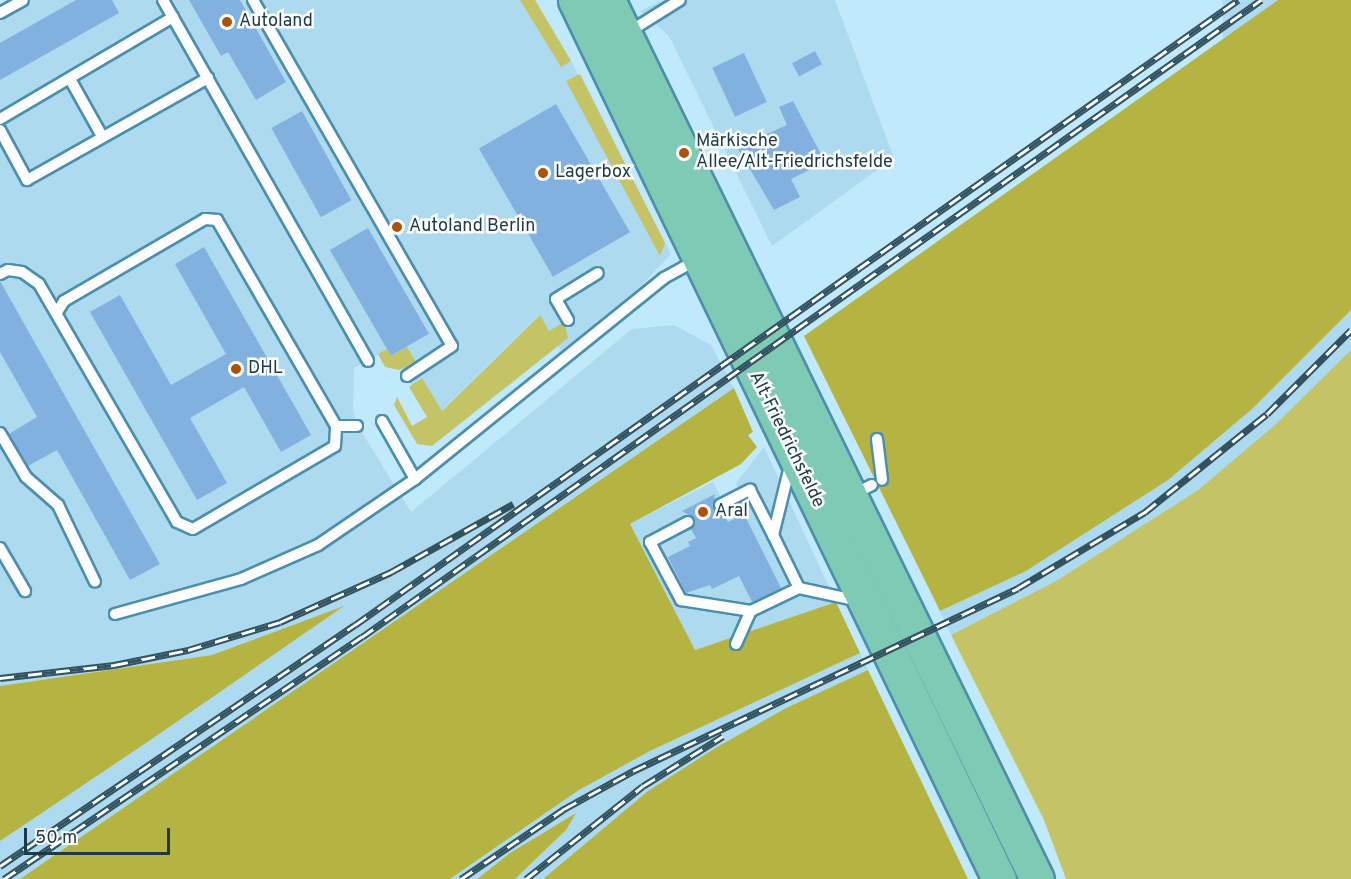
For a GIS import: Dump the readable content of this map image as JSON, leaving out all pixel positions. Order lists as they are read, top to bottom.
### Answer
{
  "streets": {
    "main road": ["Alt-Friedrichsfelde"]
  },
  "places": [
    "Autoland",
    "Märkische Allee/Alt-Friedrichsfelde",
    "Lagerbox",
    "Autoland Berlin",
    "DHL",
    "Aral"
  ],
  "scale_bar": "50 m"
}
